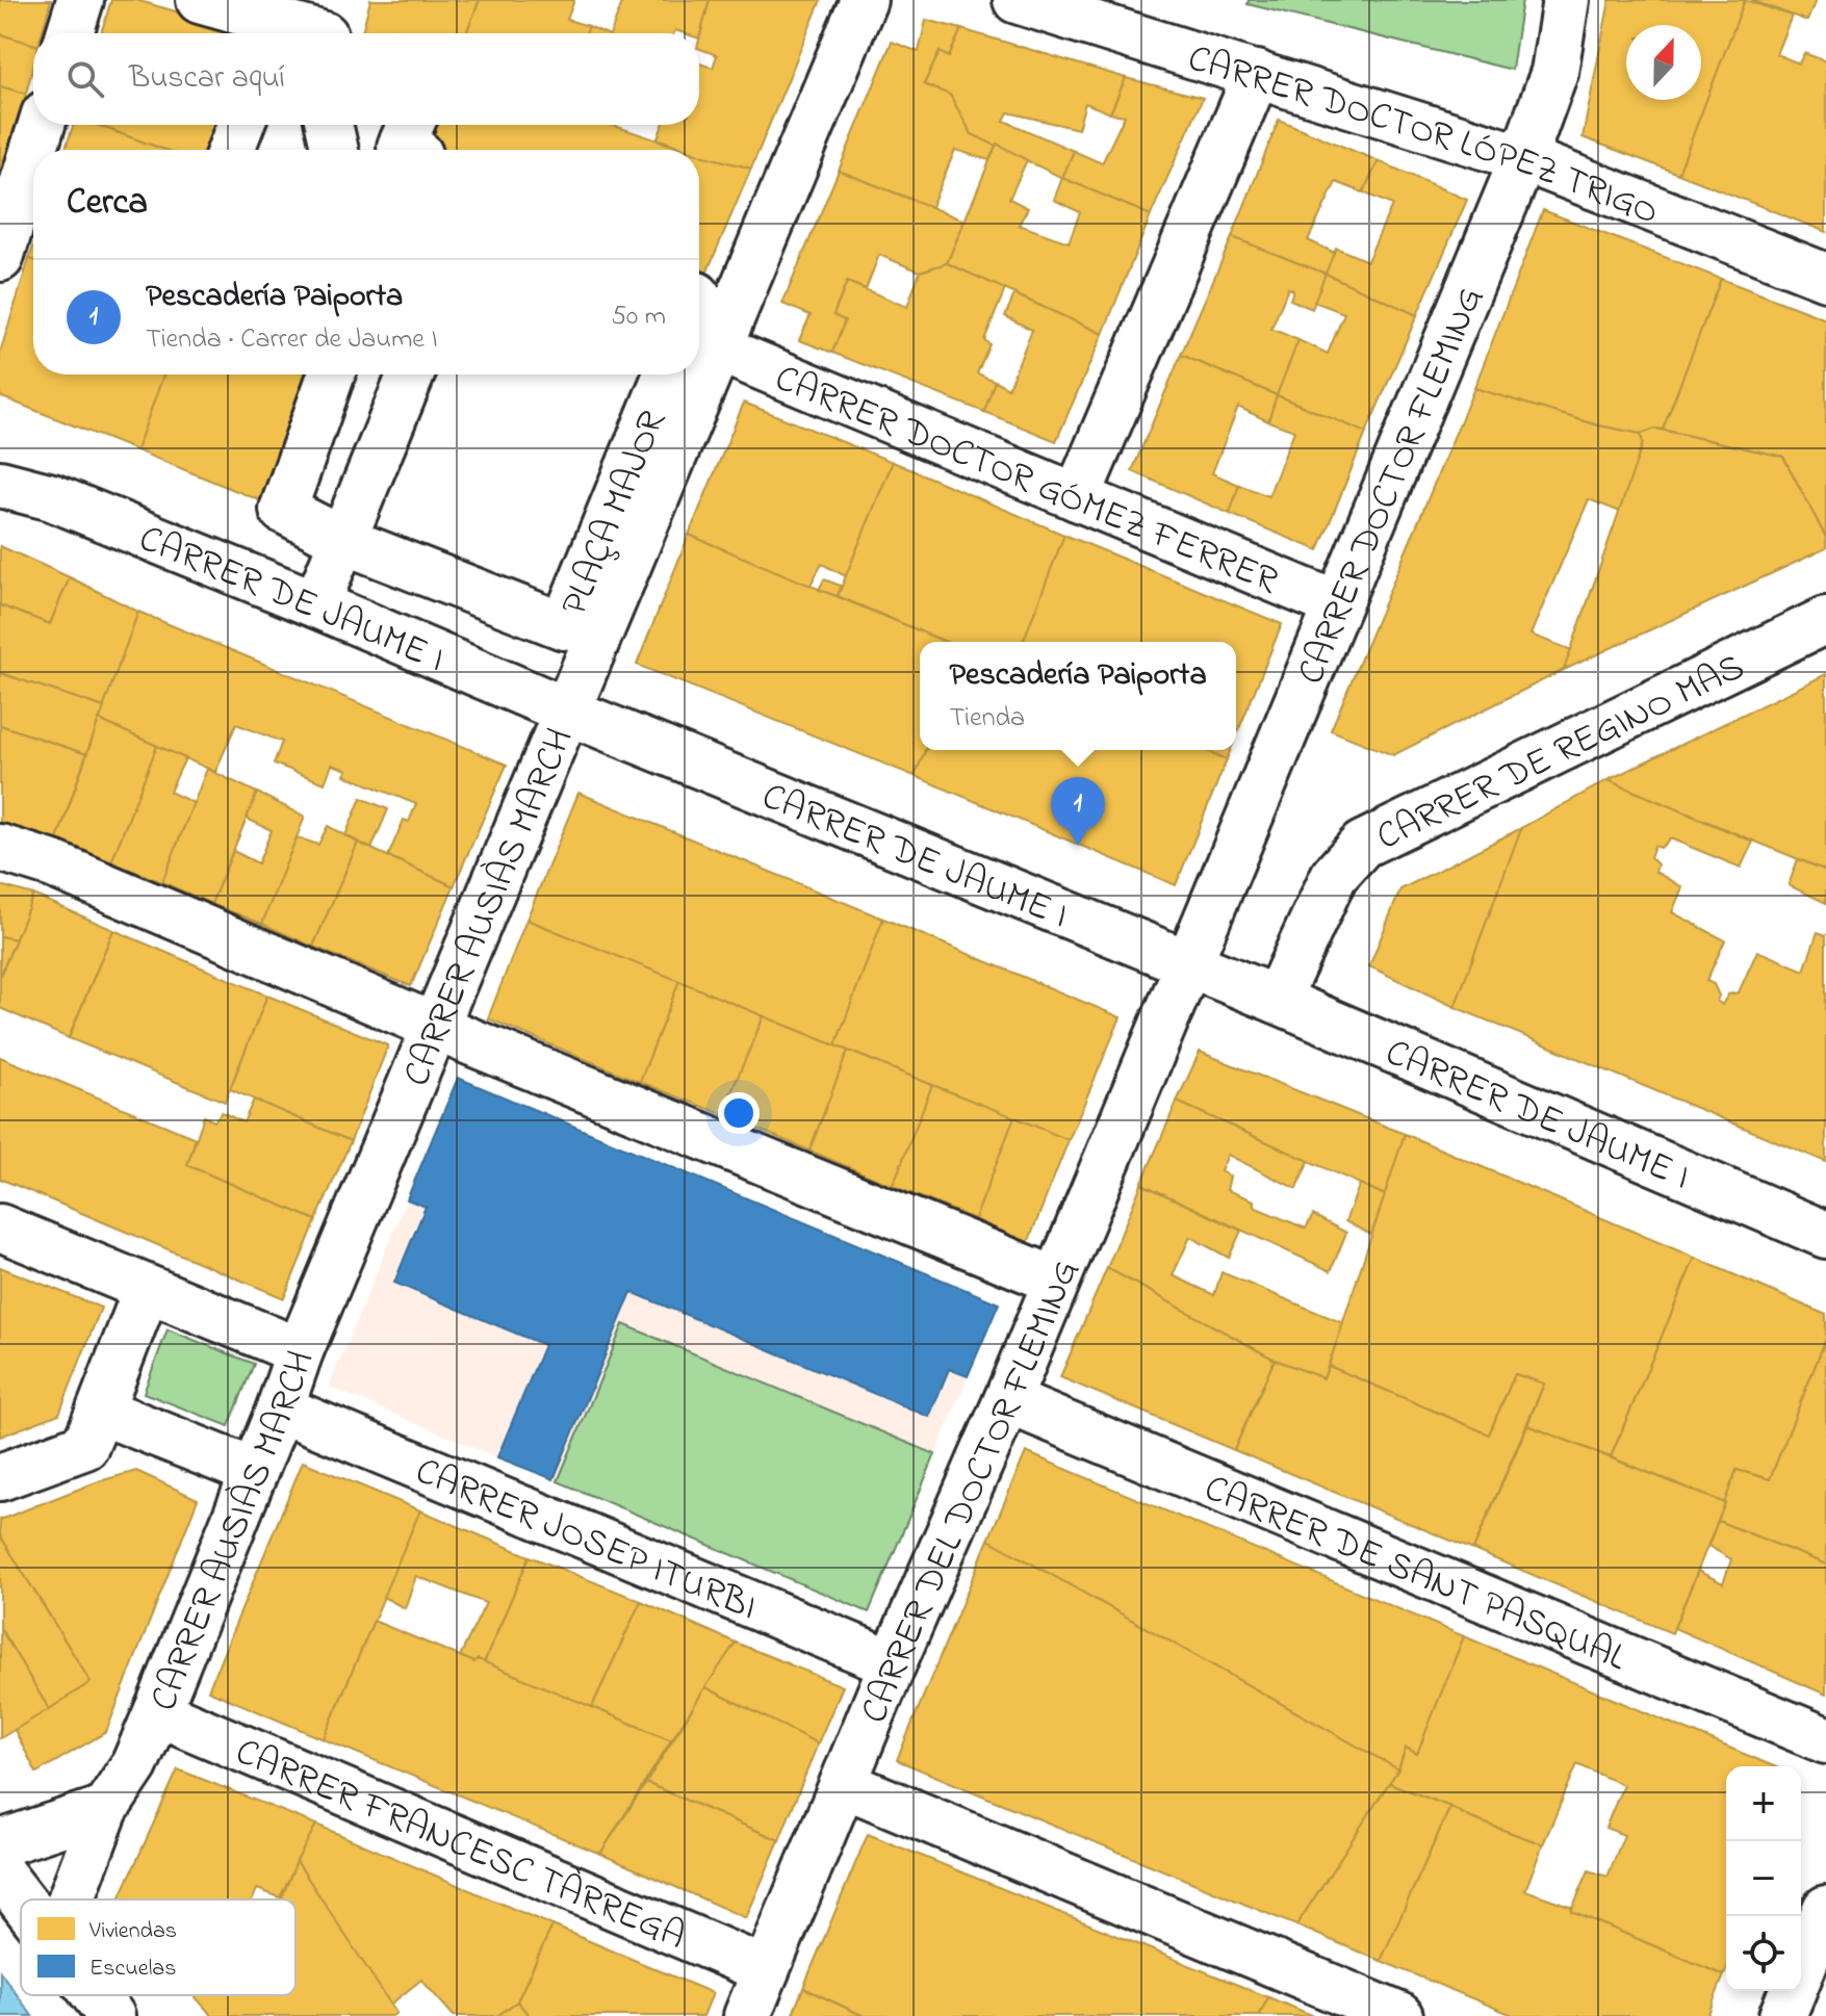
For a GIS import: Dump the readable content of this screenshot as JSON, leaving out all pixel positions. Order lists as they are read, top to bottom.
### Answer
{
  "streets": {
    "street": [
      "CARRER DOCTOR LÓPEZ TRIGO",
      "CARRER DOCTOR GÓMEZ FERRER",
      "CARRER DOCTOR FLEMING",
      "PLAÇA MAJOR",
      "CARRER DE JAUME I",
      "CARRER DE REGINO MAS",
      "CARRER AUSIÀS MARCH",
      "CARRER DEL DOCTOR FLEMING",
      "CARRER JOSEP ITURBI",
      "CARRER DE SANT PASQUAL",
      "CARRER FRANCESC TÀRREGA"
    ]
  },
  "crossings": [
    ["CARRER DOCTOR LÓPEZ TRIGO", "CARRER DOCTOR FLEMING"],
    ["CARRER DOCTOR GÓMEZ FERRER", "CARRER DOCTOR FLEMING"],
    ["CARRER DOCTOR GÓMEZ FERRER", "CARRER AUSIÀS MARCH"],
    ["CARRER DOCTOR FLEMING", "CARRER DE JAUME I"],
    ["CARRER DOCTOR FLEMING", "CARRER DEL DOCTOR FLEMING"],
    ["CARRER DE JAUME I", "CARRER DE REGINO MAS"],
    ["CARRER DE JAUME I", "CARRER AUSIÀS MARCH"],
    ["CARRER DE JAUME I", "CARRER DEL DOCTOR FLEMING"],
    ["CARRER AUSIÀS MARCH", "CARRER JOSEP ITURBI"],
    ["CARRER AUSIÀS MARCH", "CARRER FRANCESC TÀRREGA"],
    ["CARRER DEL DOCTOR FLEMING", "CARRER JOSEP ITURBI"],
    ["CARRER DEL DOCTOR FLEMING", "CARRER DE SANT PASQUAL"],
    ["CARRER DEL DOCTOR FLEMING", "CARRER FRANCESC TÀRREGA"]
  ],
  "legend": ["Viviendas", "Escuelas"],
  "north": "top",
  "page": {
    "search": "Buscar aquí",
    "heading": "Cerca",
    "list": [
      {
        "mark": "1",
        "name": "Pescadería Paiporta",
        "note": "Tienda · Carrer de Jaume I",
        "value": "50 m"
      }
    ],
    "popup": ["Pescadería Paiporta", "Tienda"],
    "pins": "1",
    "map_buttons": ["+", "−"]
  }
}
